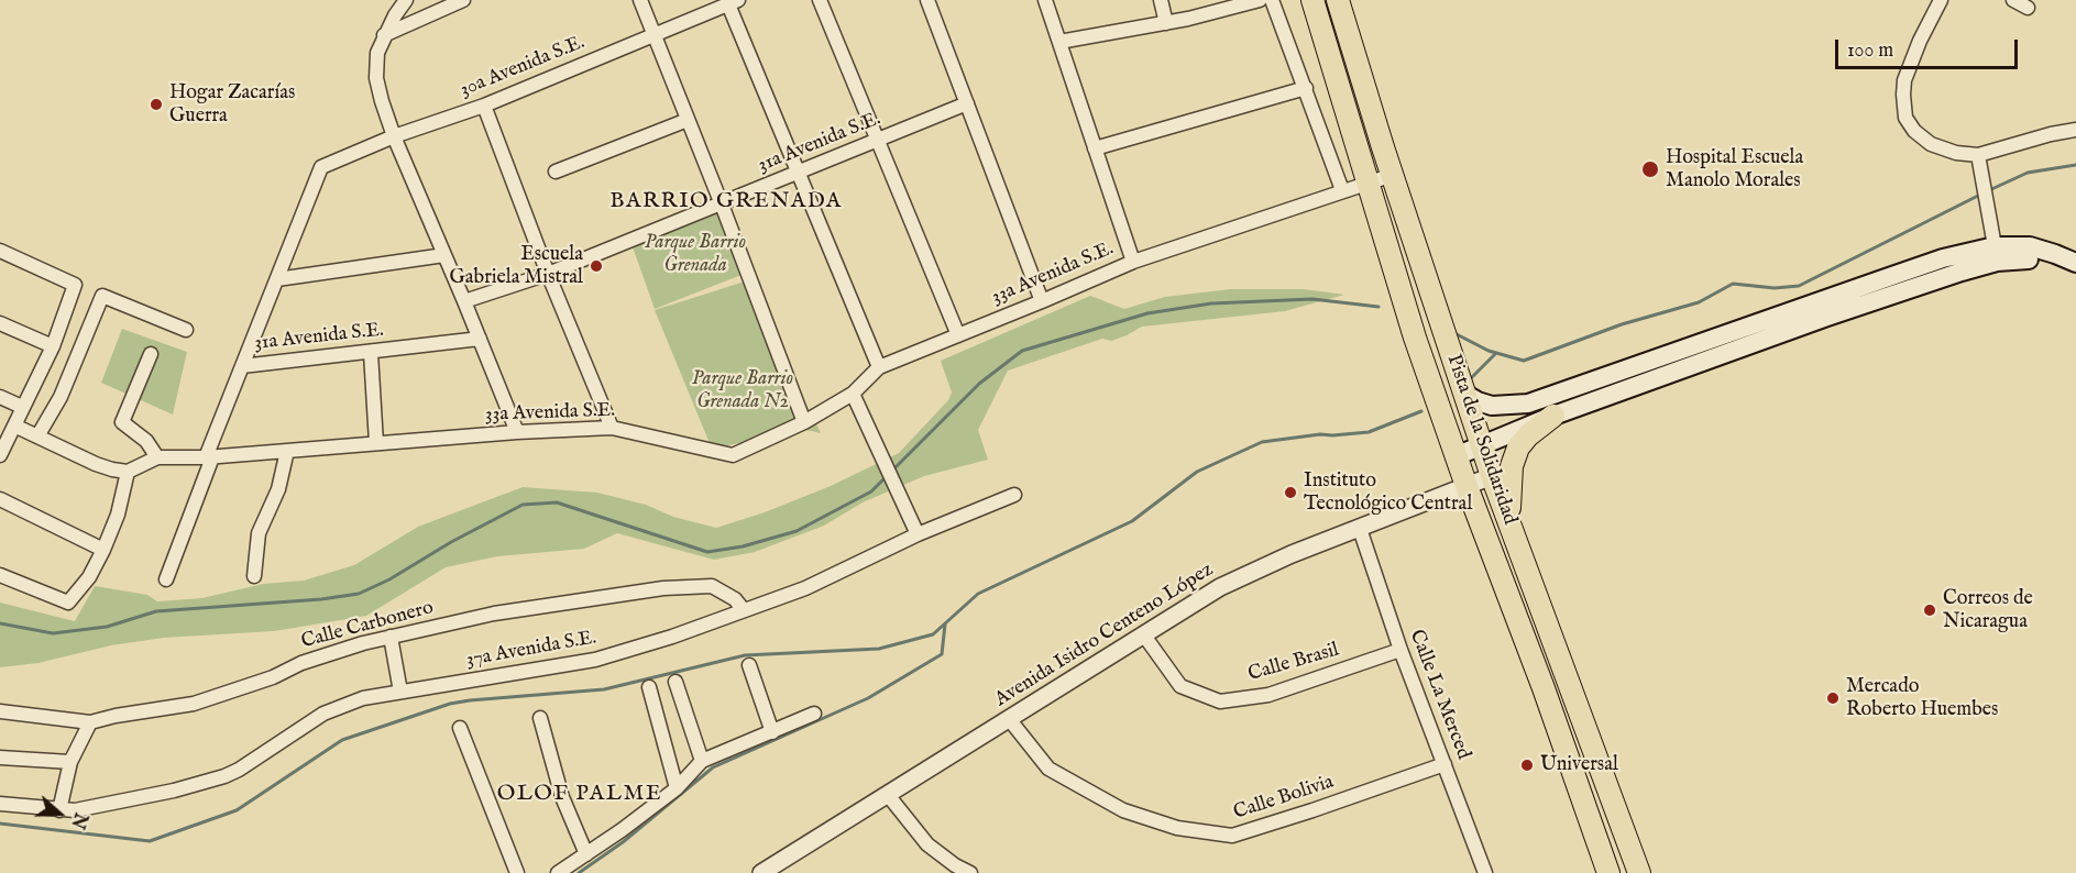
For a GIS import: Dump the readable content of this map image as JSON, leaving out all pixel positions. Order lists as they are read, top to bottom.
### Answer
{
  "streets": {
    "main road": ["Pista de la Solidaridad"],
    "street": [
      "30a Avenida S.E.",
      "31a Avenida S.E.",
      "33a Avenida S.E.",
      "Calle Carbonero",
      "Avenida Isidro Centeno López",
      "37a Avenida S.E.",
      "Calle Brasil",
      "Calle La Merced",
      "Calle Bolivia"
    ]
  },
  "crossings": [
    ["33a Avenida S.E.", "Pista de la Solidaridad"],
    ["Pista de la Solidaridad", "Avenida Isidro Centeno López"],
    ["Calle Carbonero", "37a Avenida S.E."],
    ["Avenida Isidro Centeno López", "Calle Brasil"],
    ["Avenida Isidro Centeno López", "Calle La Merced"],
    ["Avenida Isidro Centeno López", "Calle Bolivia"],
    ["Calle Brasil", "Calle La Merced"],
    ["Calle La Merced", "Calle Bolivia"]
  ],
  "districts": ["BARRIO GRENADA", "OLOF PALME"],
  "parks": ["Parque Barrio Grenada", "Parque Barrio Grenada N2"],
  "places": [
    "Hogar Zacarías Guerra",
    "Hospital Escuela Manolo Morales",
    "Escuela Gabriela Mistral",
    "Instituto Tecnológico Central",
    "Correos de Nicaragua",
    "Mercado Roberto Huembes",
    "Universal"
  ],
  "scale_bar": "100 m",
  "north": "right"
}
